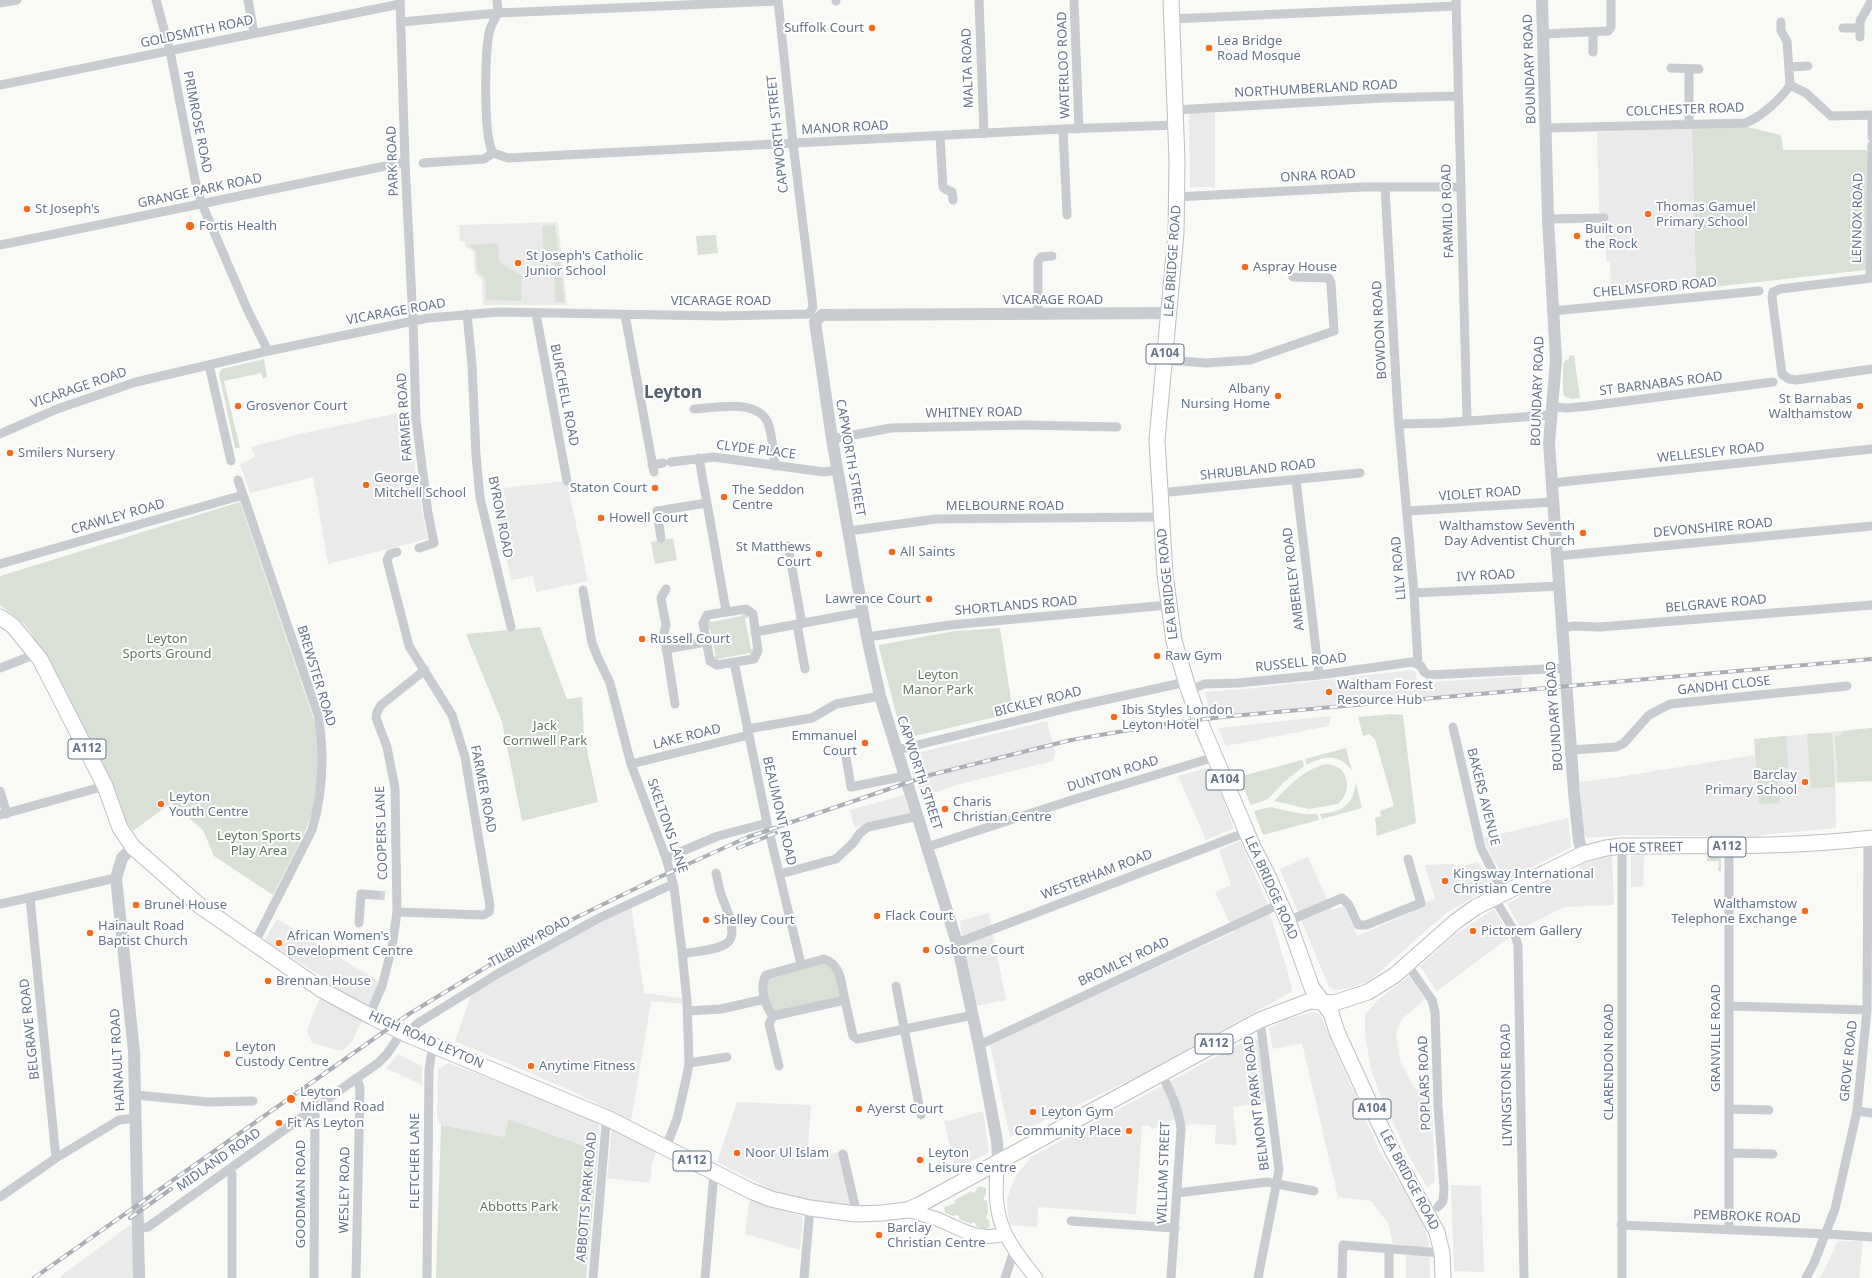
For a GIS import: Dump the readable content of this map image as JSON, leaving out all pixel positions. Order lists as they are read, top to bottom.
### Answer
{
  "streets": {
    "main road": [
      "LEA BRIDGE ROAD",
      "A104",
      "A112",
      "HOE STREET",
      "HIGH ROAD LEYTON"
    ],
    "street": [
      "GOLDSMITH ROAD",
      "WATERLOO ROAD",
      "MALTA ROAD",
      "BOUNDARY ROAD",
      "NORTHUMBERLAND ROAD",
      "COLCHESTER ROAD",
      "PRIMROSE ROAD",
      "MANOR ROAD",
      "CAPWORTH STREET",
      "PARK ROAD",
      "ONRA ROAD",
      "GRANGE PARK ROAD",
      "FARMILO ROAD",
      "LENNOX ROAD",
      "CHELMSFORD ROAD",
      "VICARAGE ROAD",
      "BOWDON ROAD",
      "ST BARNABAS ROAD",
      "BURCHELL ROAD",
      "WHITNEY ROAD",
      "FARMER ROAD",
      "CLYDE PLACE",
      "WELLESLEY ROAD",
      "SHRUBLAND ROAD",
      "VIOLET ROAD",
      "MELBOURNE ROAD",
      "CRAWLEY ROAD",
      "BYRON ROAD",
      "DEVONSHIRE ROAD",
      "LILY ROAD",
      "IVY ROAD",
      "AMBERLEY ROAD",
      "BELGRAVE ROAD",
      "SHORTLANDS ROAD",
      "RUSSELL ROAD",
      "BREWSTER ROAD",
      "GANDHI CLOSE",
      "BICKLEY ROAD",
      "LAKE ROAD",
      "DUNTON ROAD",
      "BAKERS AVENUE",
      "BEAUMONT ROAD",
      "SKELTONS LANE",
      "COOPERS LANE",
      "WESTERHAM ROAD",
      "TILBURY ROAD",
      "BROMLEY ROAD",
      "GRANVILLE ROAD",
      "HAINAULT ROAD",
      "GROVE ROAD",
      "CLARENDON ROAD",
      "POPLARS ROAD",
      "LIVINGSTONE ROAD",
      "BELMONT PARK ROAD",
      "MIDLAND ROAD",
      "FLETCHER LANE",
      "WILLIAM STREET",
      "WESLEY ROAD",
      "GOODMAN ROAD",
      "ABBOTTS PARK ROAD",
      "PEMBROKE ROAD"
    ]
  },
  "crossings": [
    ["GOLDSMITH ROAD", "PRIMROSE ROAD"],
    ["GOLDSMITH ROAD", "PARK ROAD"],
    ["WATERLOO ROAD", "MANOR ROAD"],
    ["MALTA ROAD", "MANOR ROAD"],
    ["BOUNDARY ROAD", "COLCHESTER ROAD"],
    ["BOUNDARY ROAD", "CHELMSFORD ROAD"],
    ["BOUNDARY ROAD", "ST BARNABAS ROAD"],
    ["BOUNDARY ROAD", "WELLESLEY ROAD"],
    ["BOUNDARY ROAD", "VIOLET ROAD"],
    ["BOUNDARY ROAD", "DEVONSHIRE ROAD"],
    ["BOUNDARY ROAD", "IVY ROAD"],
    ["BOUNDARY ROAD", "BELGRAVE ROAD"],
    ["BOUNDARY ROAD", "GANDHI CLOSE"],
    ["BOUNDARY ROAD", "HOE STREET"],
    ["NORTHUMBERLAND ROAD", "FARMILO ROAD"],
    ["NORTHUMBERLAND ROAD", "LEA BRIDGE ROAD"],
    ["PRIMROSE ROAD", "GRANGE PARK ROAD"],
    ["PRIMROSE ROAD", "VICARAGE ROAD"],
    ["MANOR ROAD", "CAPWORTH STREET"],
    ["MANOR ROAD", "LEA BRIDGE ROAD"],
    ["CAPWORTH STREET", "VICARAGE ROAD"],
    ["CAPWORTH STREET", "WHITNEY ROAD"],
    ["CAPWORTH STREET", "CLYDE PLACE"],
    ["CAPWORTH STREET", "MELBOURNE ROAD"],
    ["CAPWORTH STREET", "SHORTLANDS ROAD"],
    ["CAPWORTH STREET", "BICKLEY ROAD"],
    ["CAPWORTH STREET", "LAKE ROAD"],
    ["CAPWORTH STREET", "A112"],
    ["CAPWORTH STREET", "DUNTON ROAD"],
    ["CAPWORTH STREET", "WESTERHAM ROAD"],
    ["CAPWORTH STREET", "BROMLEY ROAD"],
    ["CAPWORTH STREET", "HIGH ROAD LEYTON"],
    ["PARK ROAD", "GRANGE PARK ROAD"],
    ["PARK ROAD", "VICARAGE ROAD"],
    ["PARK ROAD", "FARMER ROAD"],
    ["ONRA ROAD", "FARMILO ROAD"],
    ["ONRA ROAD", "LEA BRIDGE ROAD"],
    ["ONRA ROAD", "BOWDON ROAD"],
    ["FARMILO ROAD", "ST BARNABAS ROAD"],
    ["LEA BRIDGE ROAD", "VICARAGE ROAD"],
    ["LEA BRIDGE ROAD", "SHRUBLAND ROAD"],
    ["LEA BRIDGE ROAD", "MELBOURNE ROAD"],
    ["LEA BRIDGE ROAD", "SHORTLANDS ROAD"],
    ["LEA BRIDGE ROAD", "RUSSELL ROAD"],
    ["LEA BRIDGE ROAD", "BICKLEY ROAD"],
    ["LEA BRIDGE ROAD", "A112"],
    ["LEA BRIDGE ROAD", "DUNTON ROAD"],
    ["LEA BRIDGE ROAD", "HOE STREET"],
    ["LEA BRIDGE ROAD", "WESTERHAM ROAD"],
    ["LEA BRIDGE ROAD", "BROMLEY ROAD"],
    ["VICARAGE ROAD", "BURCHELL ROAD"],
    ["VICARAGE ROAD", "FARMER ROAD"],
    ["VICARAGE ROAD", "CLYDE PLACE"],
    ["VICARAGE ROAD", "BYRON ROAD"],
    ["BOWDON ROAD", "ST BARNABAS ROAD"],
    ["BOWDON ROAD", "LILY ROAD"],
    ["FARMER ROAD", "COOPERS LANE"],
    ["SHRUBLAND ROAD", "AMBERLEY ROAD"],
    ["VIOLET ROAD", "LILY ROAD"],
    ["CRAWLEY ROAD", "BREWSTER ROAD"],
    ["LILY ROAD", "IVY ROAD"],
    ["LILY ROAD", "RUSSELL ROAD"],
    ["AMBERLEY ROAD", "RUSSELL ROAD"],
    ["RUSSELL ROAD", "BICKLEY ROAD"],
    ["BREWSTER ROAD", "HIGH ROAD LEYTON"],
    ["LAKE ROAD", "BEAUMONT ROAD"],
    ["LAKE ROAD", "SKELTONS LANE"],
    ["A112", "HOE STREET"],
    ["A112", "HIGH ROAD LEYTON"],
    ["A112", "BELMONT PARK ROAD"],
    ["A112", "WILLIAM STREET"],
    ["BAKERS AVENUE", "HOE STREET"],
    ["BAKERS AVENUE", "LIVINGSTONE ROAD"],
    ["SKELTONS LANE", "TILBURY ROAD"],
    ["SKELTONS LANE", "HIGH ROAD LEYTON"],
    ["COOPERS LANE", "HIGH ROAD LEYTON"],
    ["HOE STREET", "GRANVILLE ROAD"],
    ["HOE STREET", "GROVE ROAD"],
    ["HOE STREET", "CLARENDON ROAD"],
    ["HOE STREET", "POPLARS ROAD"],
    ["HOE STREET", "LIVINGSTONE ROAD"],
    ["TILBURY ROAD", "HIGH ROAD LEYTON"],
    ["TILBURY ROAD", "MIDLAND ROAD"],
    ["GRANVILLE ROAD", "PEMBROKE ROAD"],
    ["HIGH ROAD LEYTON", "HAINAULT ROAD"],
    ["HIGH ROAD LEYTON", "MIDLAND ROAD"],
    ["HIGH ROAD LEYTON", "FLETCHER LANE"],
    ["HIGH ROAD LEYTON", "ABBOTTS PARK ROAD"],
    ["HAINAULT ROAD", "MIDLAND ROAD"],
    ["GROVE ROAD", "PEMBROKE ROAD"],
    ["CLARENDON ROAD", "PEMBROKE ROAD"],
    ["MIDLAND ROAD", "WESLEY ROAD"],
    ["MIDLAND ROAD", "GOODMAN ROAD"]
  ],
  "districts": ["Leyton"],
  "parks": [
    "Leyton Sports Ground",
    "Leyton Manor Park",
    "Jack Cornwell Park",
    "Leyton Sports Play Area",
    "Abbotts Park"
  ],
  "places": [
    "Suffolk Court",
    "Lea Bridge Road Mosque",
    "St Joseph's",
    "Thomas Gamuel Primary School",
    "Fortis Health",
    "Built on the Rock",
    "St Joseph's Catholic Junior School",
    "Aspray House",
    "Albany Nursing Home",
    "Grosvenor Court",
    "St Barnabas Walthamstow",
    "Smilers Nursery",
    "George Mitchell School",
    "Staton Court",
    "The Seddon Centre",
    "Howell Court",
    "Walthamstow Seventh Day Adventist Church",
    "All Saints",
    "St Matthews Court",
    "Lawrence Court",
    "Russell Court",
    "Raw Gym",
    "Waltham Forest Resource Hub",
    "Ibis Styles London Leyton Hotel",
    "Emmanuel Court",
    "Barclay Primary School",
    "Leyton Youth Centre",
    "Charis Christian Centre",
    "Kingsway International Christian Centre",
    "Brunel House",
    "Walthamstow Telephone Exchange",
    "Flack Court",
    "Shelley Court",
    "Pictorem Gallery",
    "Hainault Road Baptist Church",
    "African Women's Development Centre",
    "Osborne Court",
    "Brennan House",
    "Leyton Custody Centre",
    "Anytime Fitness",
    "Leyton Midland Road",
    "Ayerst Court",
    "Leyton Gym",
    "Fit As Leyton",
    "Community Place",
    "Noor Ul Islam",
    "Leyton Leisure Centre",
    "Barclay Christian Centre"
  ]
}
